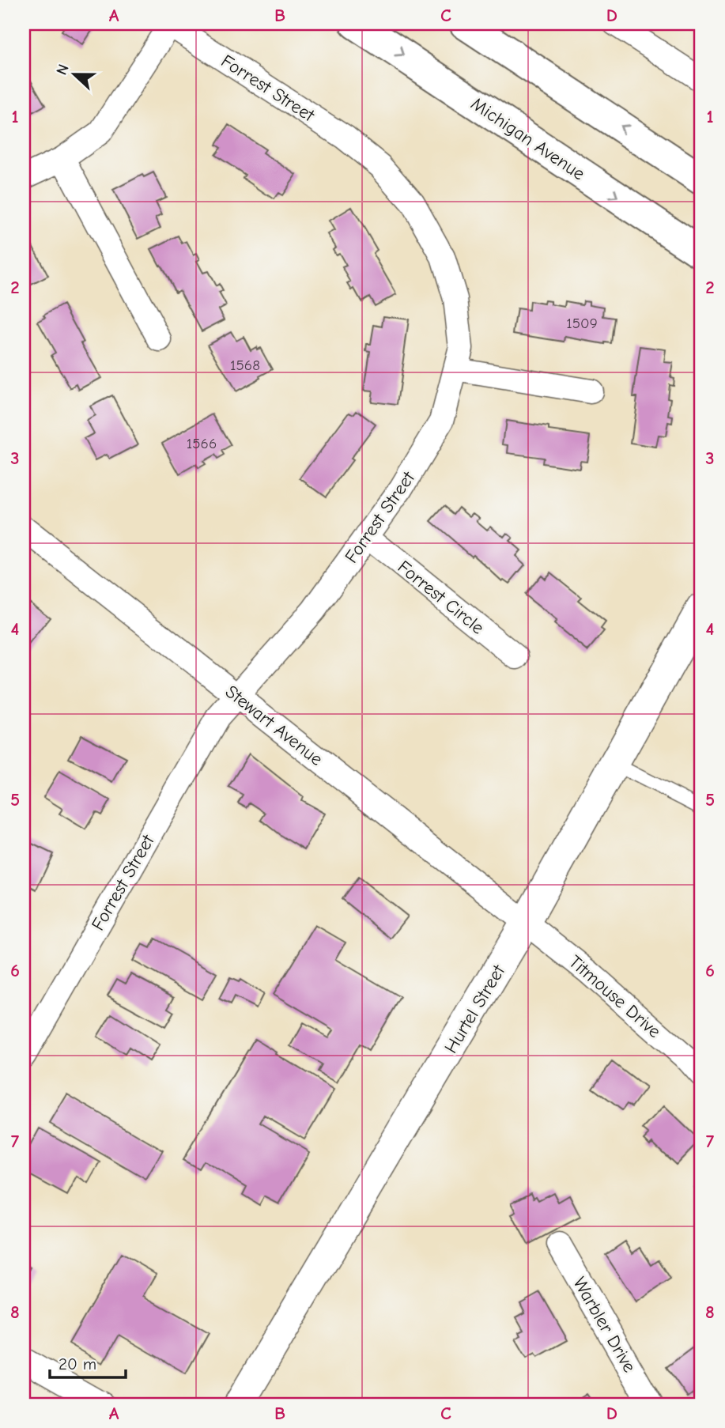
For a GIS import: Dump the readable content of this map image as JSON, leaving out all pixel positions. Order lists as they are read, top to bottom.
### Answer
{
  "streets": {
    "main road": ["Michigan Avenue"],
    "street": [
      "Forrest Street",
      "Forrest Circle",
      "Stewart Avenue",
      "Titmouse Drive",
      "Hurtel Street",
      "Warbler Drive"
    ]
  },
  "crossings": [
    ["Forrest Street", "Forrest Circle"],
    ["Forrest Street", "Stewart Avenue"],
    ["Stewart Avenue", "Titmouse Drive"],
    ["Stewart Avenue", "Hurtel Street"],
    ["Titmouse Drive", "Hurtel Street"]
  ],
  "house_numbers": ["1509", "1568", "1566"],
  "scale_bar": "20 m",
  "north": "left",
  "grid": {
    "columns": [
      "A",
      "B",
      "C",
      "D"
    ],
    "rows": [
      "1",
      "2",
      "3",
      "4",
      "5",
      "6",
      "7",
      "8"
    ]
  }
}
